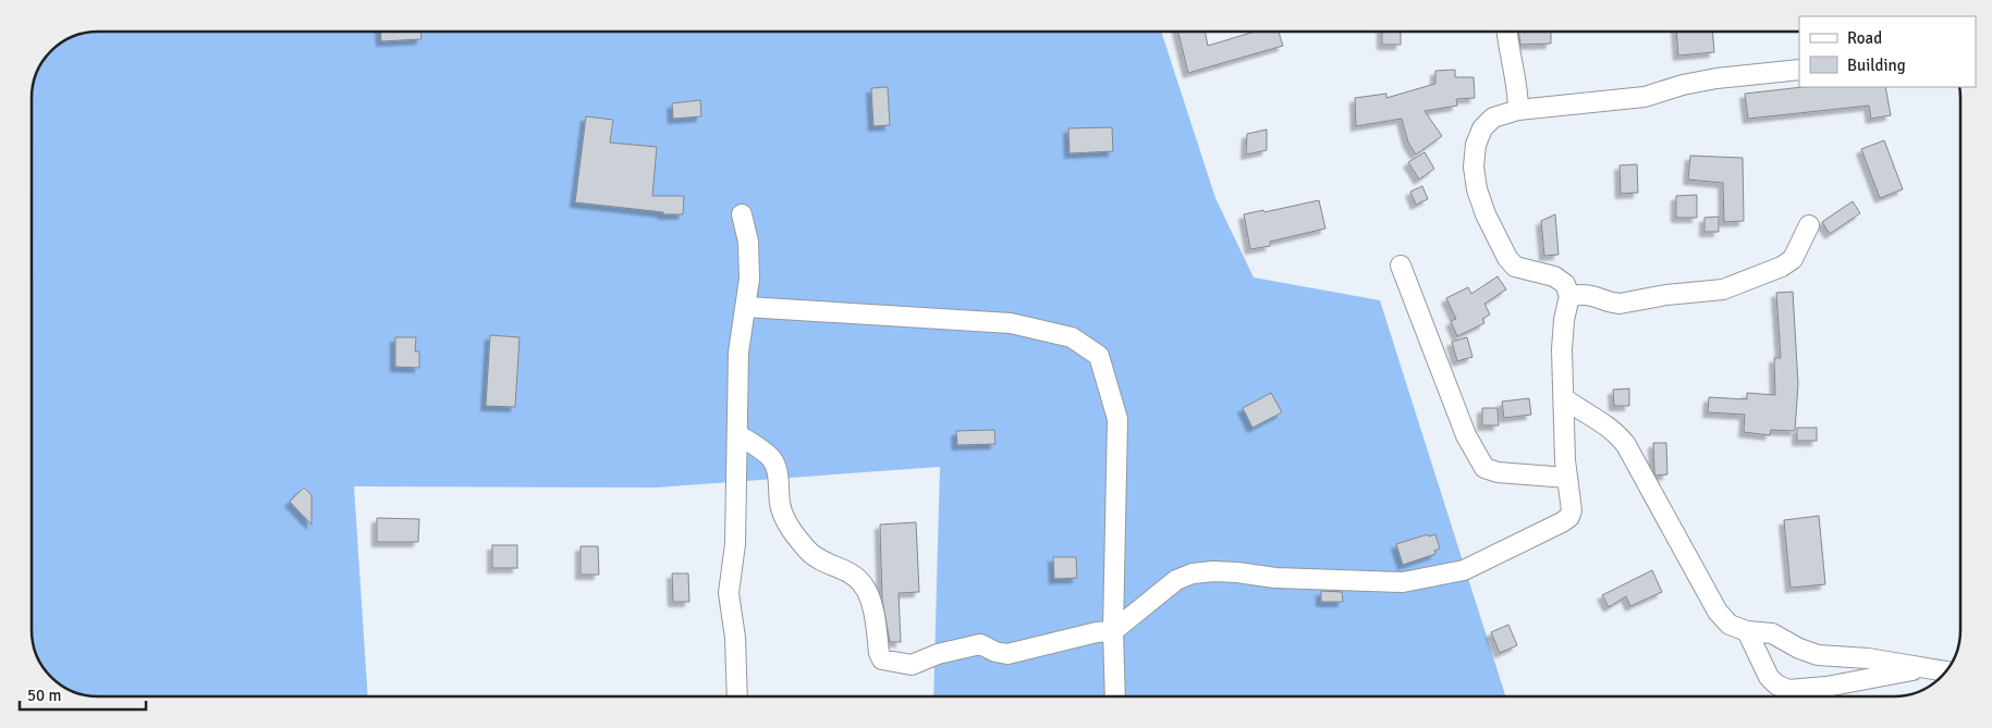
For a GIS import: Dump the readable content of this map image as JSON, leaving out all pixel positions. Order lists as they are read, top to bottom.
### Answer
{
  "legend": ["Road", "Building"],
  "scale_bar": "50 m"
}
